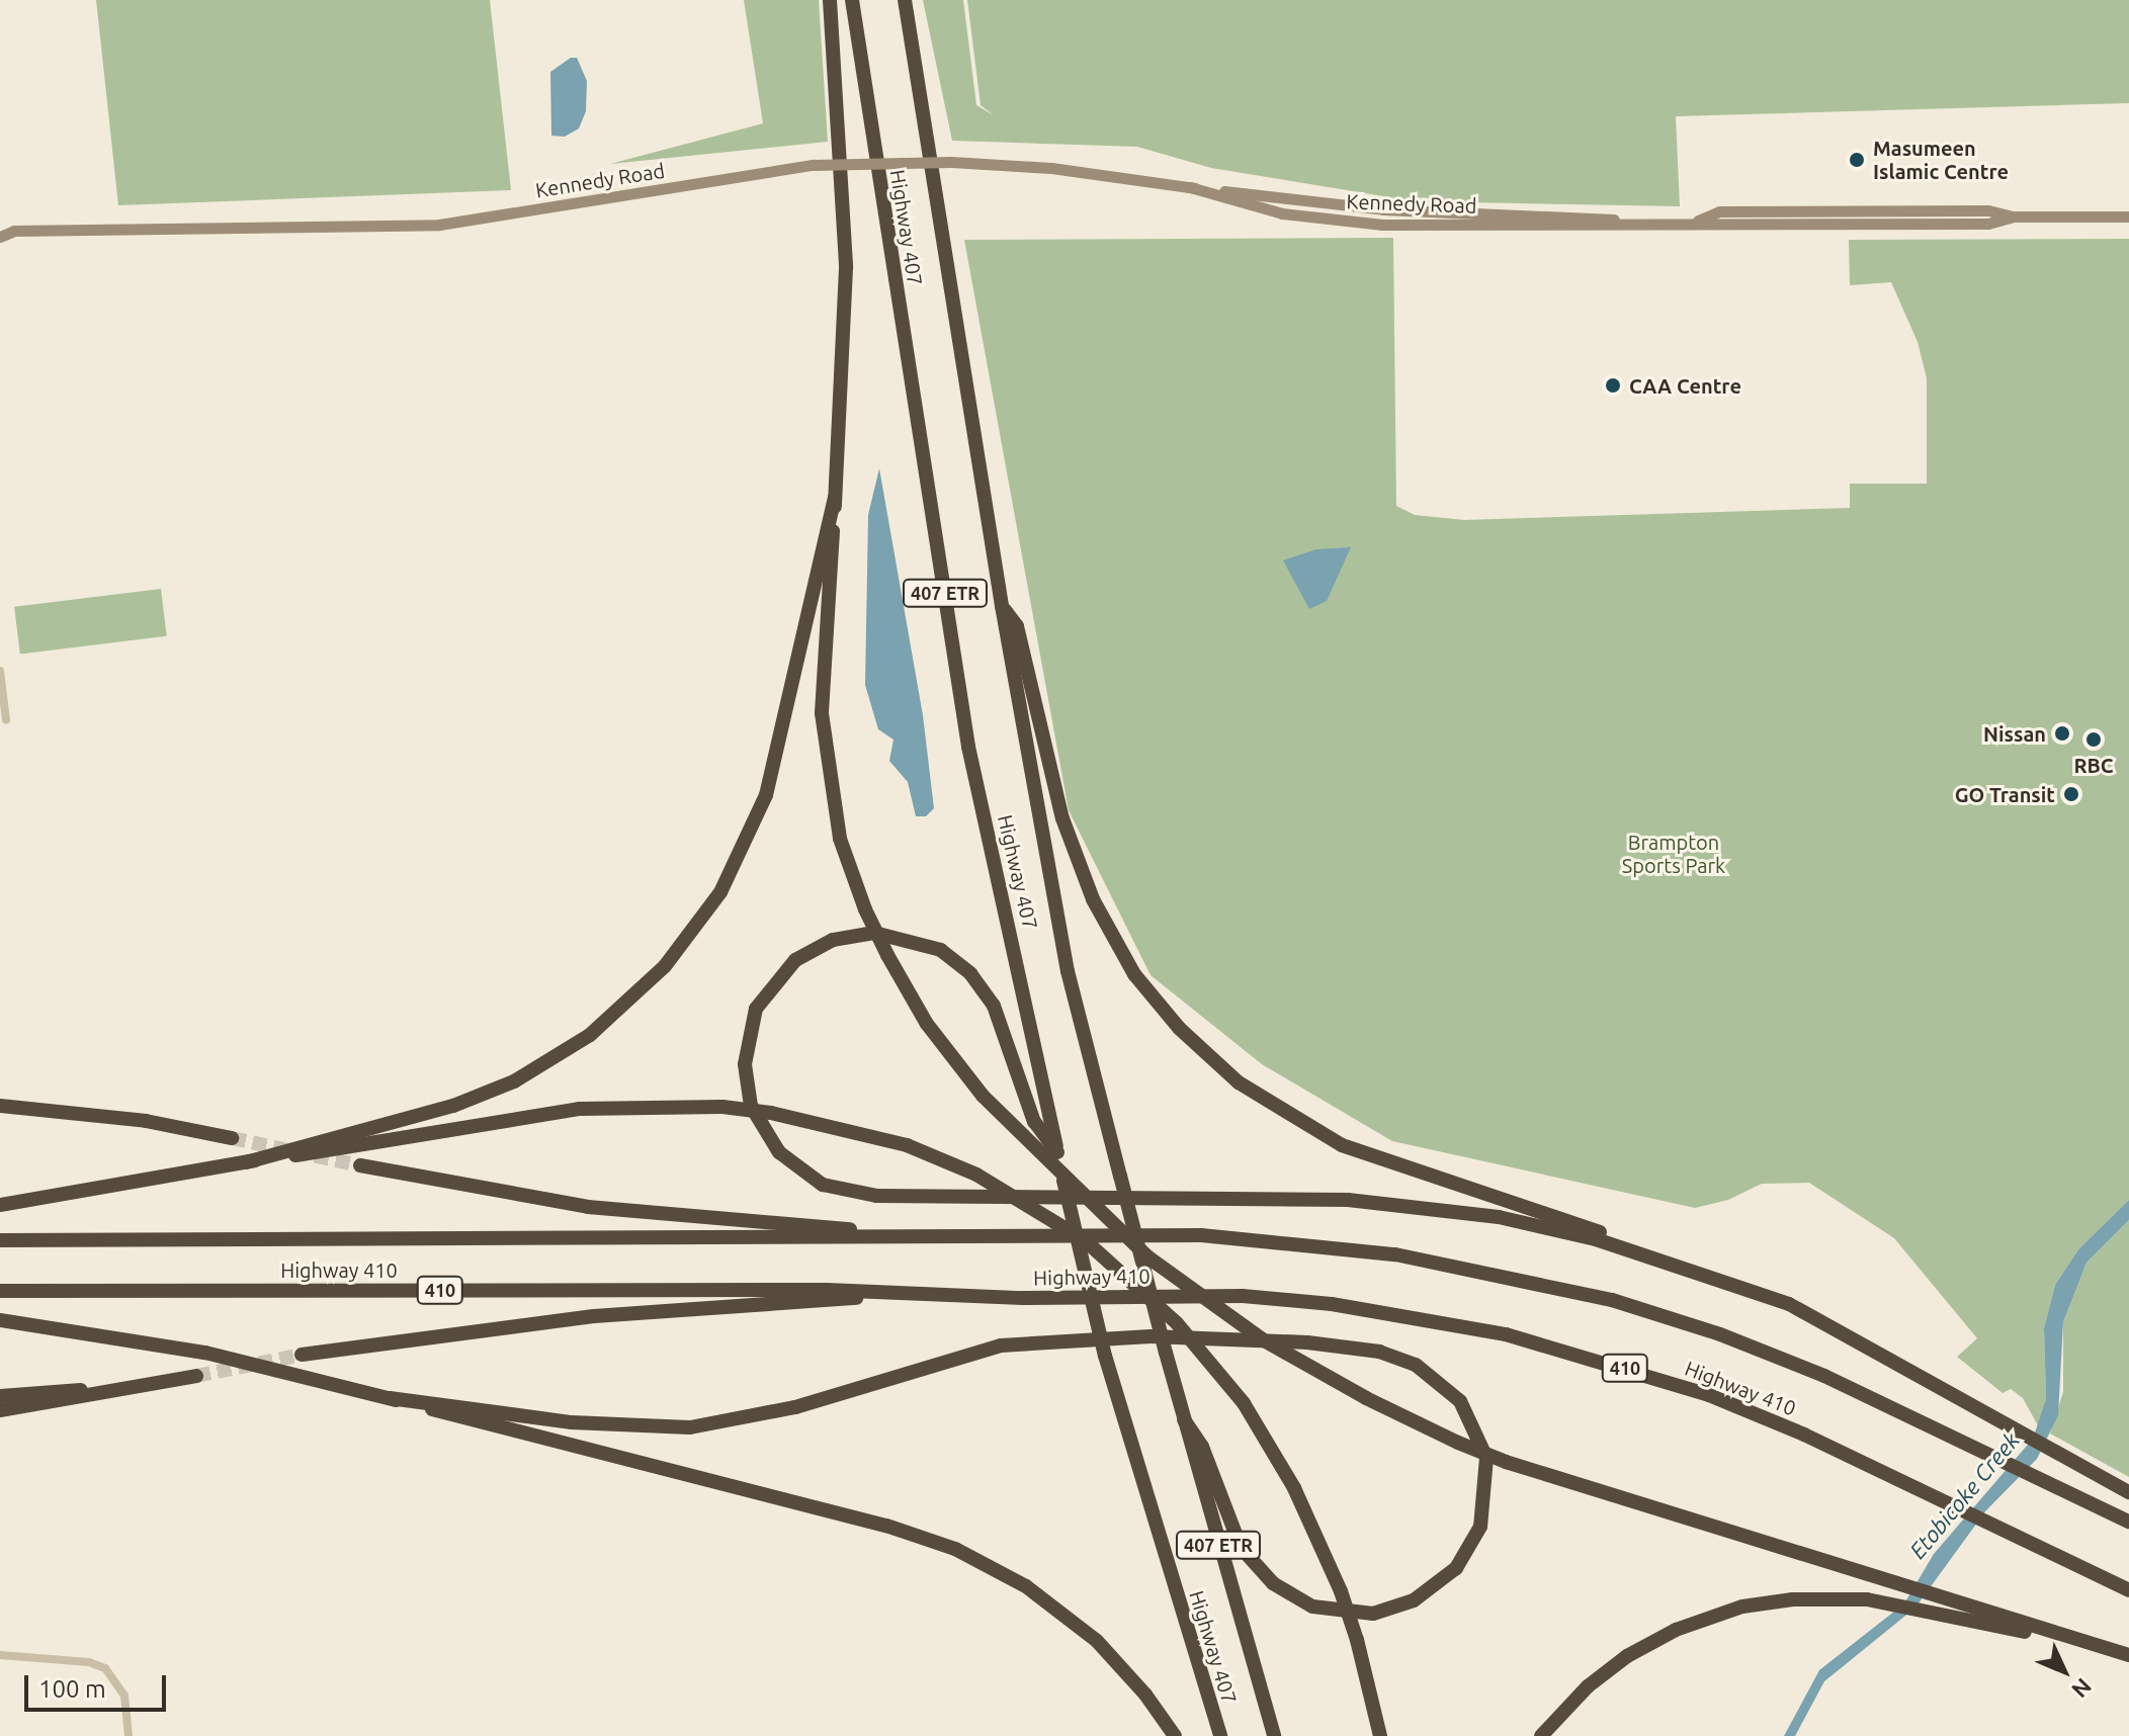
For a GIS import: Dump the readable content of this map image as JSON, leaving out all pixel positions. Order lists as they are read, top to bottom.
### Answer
{
  "streets": {
    "highway": [
      "Highway 407",
      "407 ETR",
      "Highway 410",
      "410"
    ],
    "main road": ["Kennedy Road"]
  },
  "water": ["Etobicoke Creek"],
  "parks": ["Brampton Sports Park"],
  "places": [
    "Masumeen Islamic Centre",
    "CAA Centre",
    "Nissan",
    "RBC",
    "GO Transit"
  ],
  "scale_bar": "100 m",
  "north": "bottom right"
}
